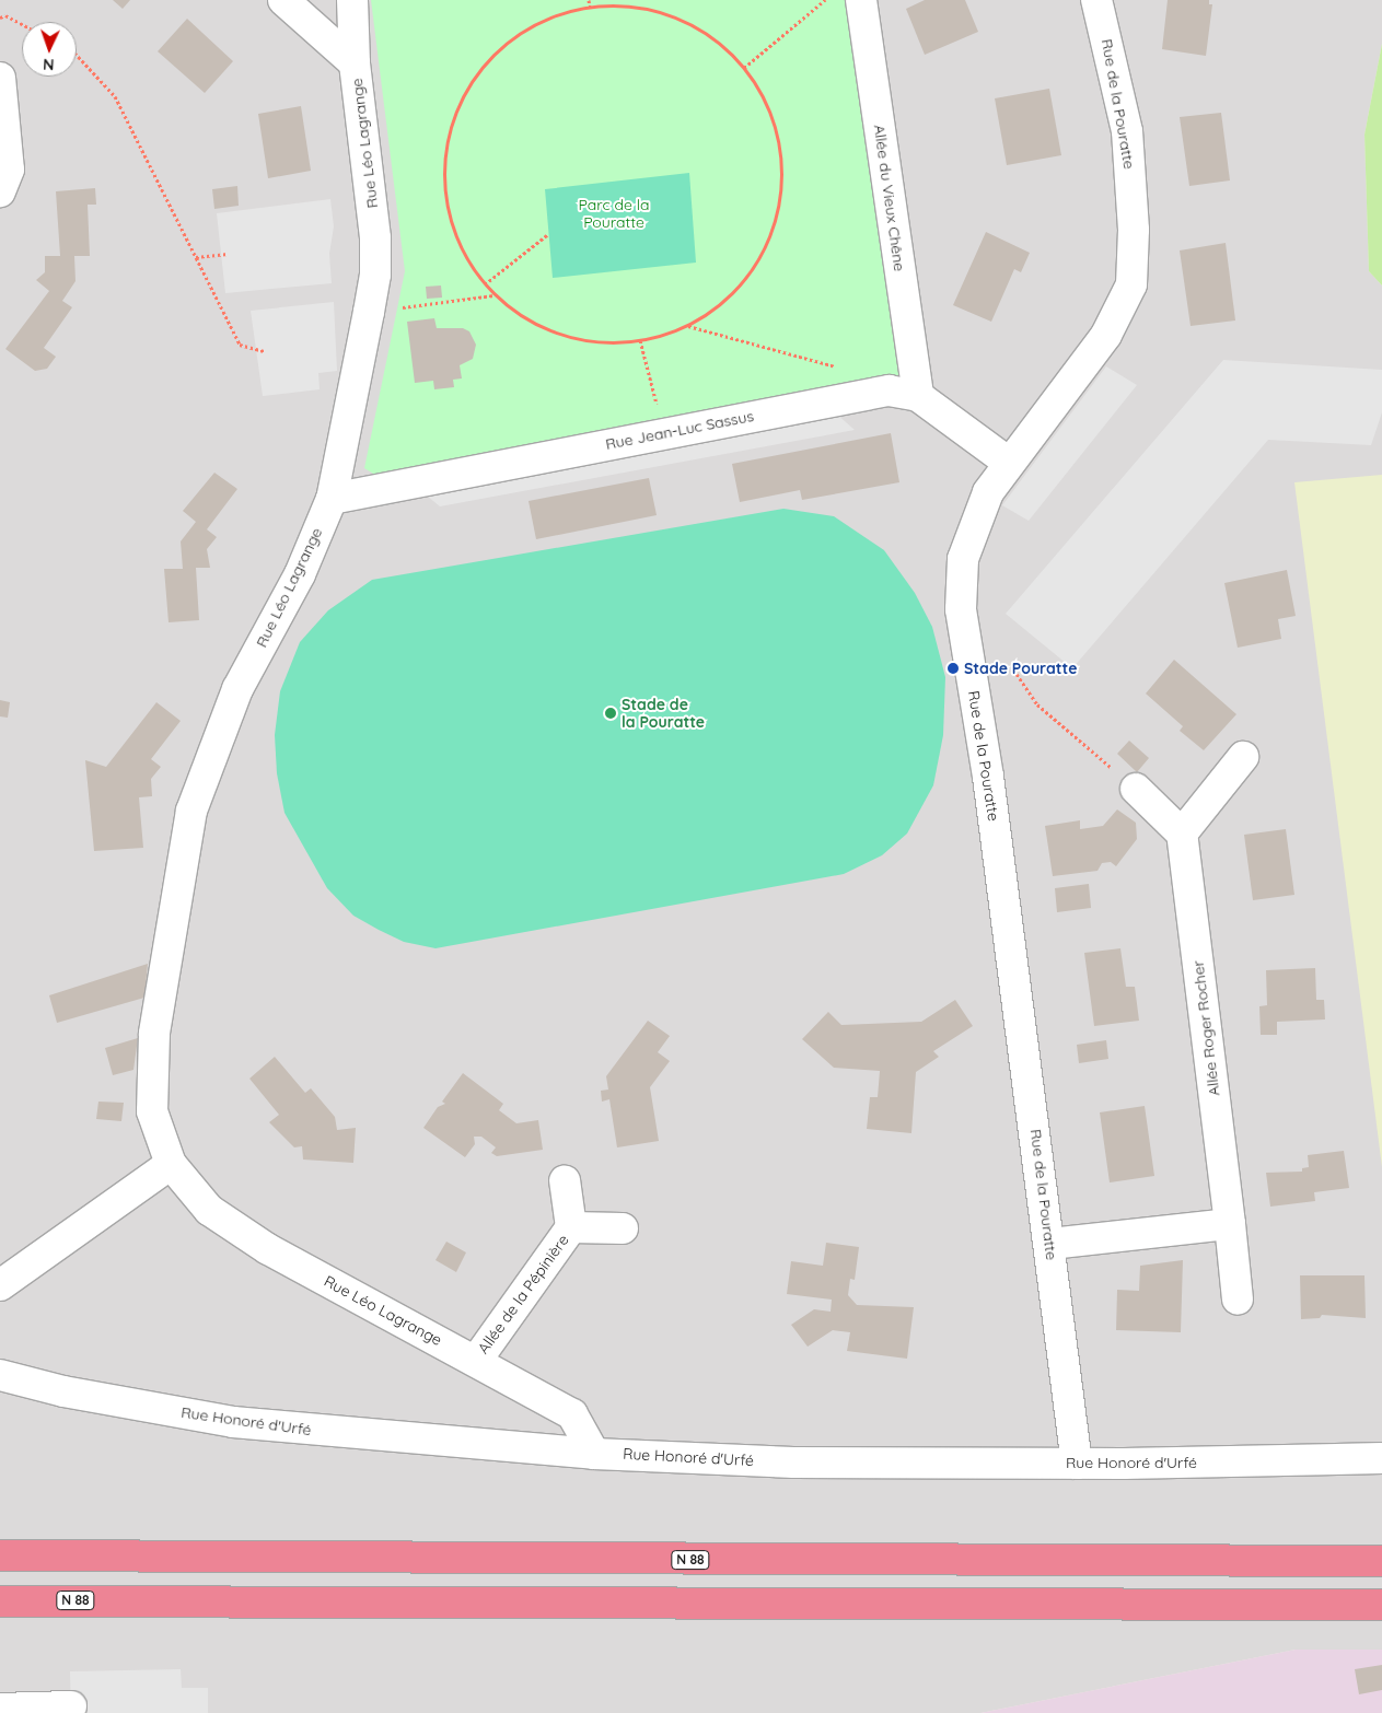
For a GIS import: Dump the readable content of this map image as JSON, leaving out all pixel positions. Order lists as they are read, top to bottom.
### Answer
{
  "streets": {
    "highway": ["N 88"],
    "street": [
      "Rue de la Pouratte",
      "Rue Léo Lagrange",
      "Allée du Vieux Chêne",
      "Rue Jean-Luc Sassus",
      "Allée Roger Rocher",
      "Allée de la Pépinière",
      "Rue Honoré d'Urfé"
    ]
  },
  "crossings": [
    ["Rue de la Pouratte", "Rue Jean-Luc Sassus"],
    ["Rue de la Pouratte", "Rue Honoré d'Urfé"],
    ["Rue Léo Lagrange", "Rue Jean-Luc Sassus"],
    ["Rue Léo Lagrange", "Allée de la Pépinière"],
    ["Rue Léo Lagrange", "Rue Honoré d'Urfé"],
    ["Allée du Vieux Chêne", "Rue Jean-Luc Sassus"]
  ],
  "parks": ["Parc de la Pouratte"],
  "places": ["Stade Pouratte", "Stade de la Pouratte"],
  "north": "bottom"
}
